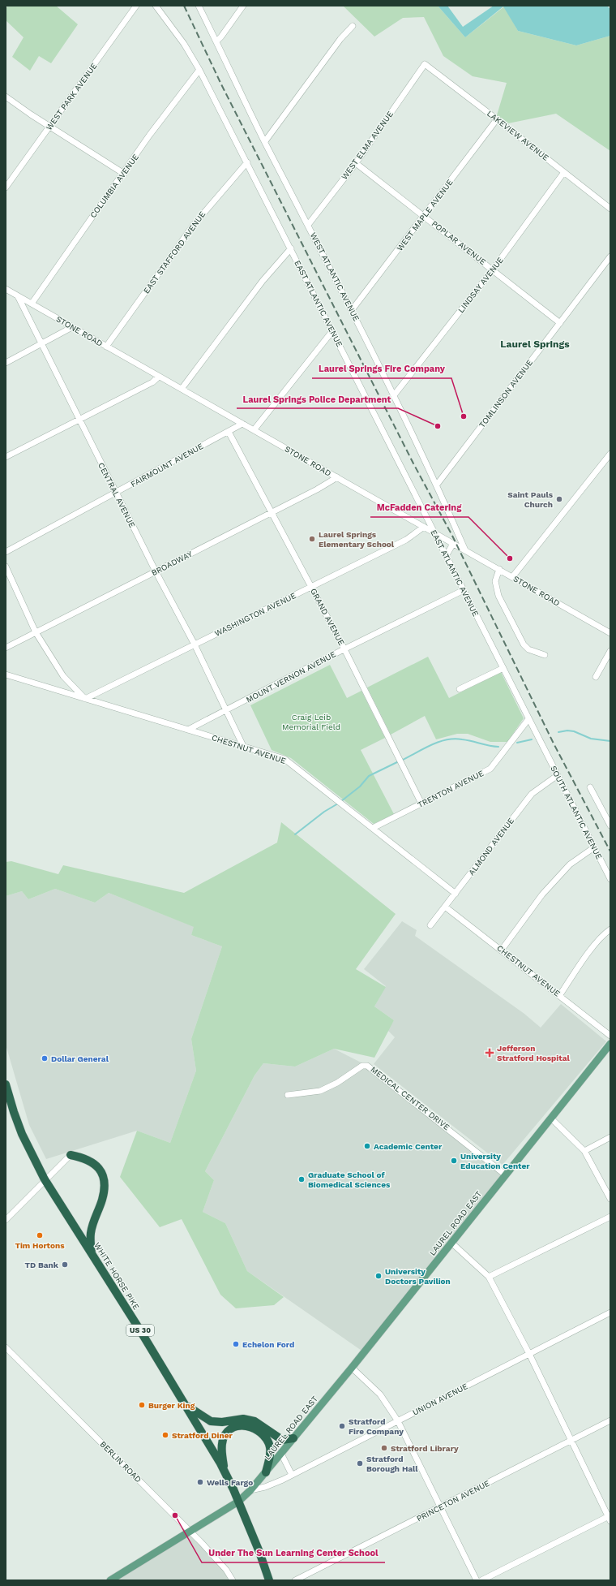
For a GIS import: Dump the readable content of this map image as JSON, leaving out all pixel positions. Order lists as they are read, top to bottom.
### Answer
{
  "streets": {
    "highway": ["WHITE HORSE PIKE", "US 30"],
    "main road": ["LAUREL ROAD EAST"],
    "street": [
      "WEST PARK AVENUE",
      "LAKEVIEW AVENUE",
      "WEST ELMA AVENUE",
      "COLUMBIA AVENUE",
      "WEST MAPLE AVENUE",
      "POPLAR AVENUE",
      "EAST STAFFORD AVENUE",
      "WEST ATLANTIC AVENUE",
      "LINDSAY AVENUE",
      "EAST ATLANTIC AVENUE",
      "STONE ROAD",
      "TOMLINSON AVENUE",
      "FAIRMOUNT AVENUE",
      "CENTRAL AVENUE",
      "BROADWAY",
      "WASHINGTON AVENUE",
      "GRAND AVENUE",
      "MOUNT VERNON AVENUE",
      "CHESTNUT AVENUE",
      "TRENTON AVENUE",
      "SOUTH ATLANTIC AVENUE",
      "ALMOND AVENUE",
      "MEDICAL CENTER DRIVE",
      "UNION AVENUE",
      "BERLIN ROAD",
      "PRINCETON AVENUE"
    ]
  },
  "crossings": [
    ["LAKEVIEW AVENUE", "WEST ELMA AVENUE"],
    ["LAKEVIEW AVENUE", "WEST MAPLE AVENUE"],
    ["LAKEVIEW AVENUE", "LINDSAY AVENUE"],
    ["WEST ELMA AVENUE", "POPLAR AVENUE"],
    ["WEST ELMA AVENUE", "WEST ATLANTIC AVENUE"],
    ["COLUMBIA AVENUE", "EAST ATLANTIC AVENUE"],
    ["COLUMBIA AVENUE", "STONE ROAD"],
    ["WEST MAPLE AVENUE", "POPLAR AVENUE"],
    ["WEST MAPLE AVENUE", "WEST ATLANTIC AVENUE"],
    ["POPLAR AVENUE", "LINDSAY AVENUE"],
    ["POPLAR AVENUE", "TOMLINSON AVENUE"],
    ["EAST STAFFORD AVENUE", "EAST ATLANTIC AVENUE"],
    ["EAST STAFFORD AVENUE", "STONE ROAD"],
    ["WEST ATLANTIC AVENUE", "LINDSAY AVENUE"],
    ["WEST ATLANTIC AVENUE", "STONE ROAD"],
    ["WEST ATLANTIC AVENUE", "TOMLINSON AVENUE"],
    ["EAST ATLANTIC AVENUE", "STONE ROAD"],
    ["EAST ATLANTIC AVENUE", "MOUNT VERNON AVENUE"],
    ["EAST ATLANTIC AVENUE", "TRENTON AVENUE"],
    ["EAST ATLANTIC AVENUE", "SOUTH ATLANTIC AVENUE"],
    ["STONE ROAD", "FAIRMOUNT AVENUE"],
    ["STONE ROAD", "CENTRAL AVENUE"],
    ["STONE ROAD", "BROADWAY"],
    ["STONE ROAD", "WASHINGTON AVENUE"],
    ["FAIRMOUNT AVENUE", "CENTRAL AVENUE"],
    ["FAIRMOUNT AVENUE", "GRAND AVENUE"],
    ["CENTRAL AVENUE", "BROADWAY"],
    ["CENTRAL AVENUE", "WASHINGTON AVENUE"],
    ["CENTRAL AVENUE", "MOUNT VERNON AVENUE"],
    ["CENTRAL AVENUE", "CHESTNUT AVENUE"],
    ["BROADWAY", "GRAND AVENUE"],
    ["WASHINGTON AVENUE", "GRAND AVENUE"],
    ["WASHINGTON AVENUE", "CHESTNUT AVENUE"],
    ["GRAND AVENUE", "MOUNT VERNON AVENUE"],
    ["GRAND AVENUE", "TRENTON AVENUE"],
    ["MOUNT VERNON AVENUE", "CHESTNUT AVENUE"],
    ["CHESTNUT AVENUE", "TRENTON AVENUE"],
    ["CHESTNUT AVENUE", "ALMOND AVENUE"],
    ["SOUTH ATLANTIC AVENUE", "ALMOND AVENUE"],
    ["MEDICAL CENTER DRIVE", "LAUREL ROAD EAST"],
    ["LAUREL ROAD EAST", "WHITE HORSE PIKE"],
    ["LAUREL ROAD EAST", "UNION AVENUE"],
    ["LAUREL ROAD EAST", "BERLIN ROAD"]
  ],
  "districts": ["Laurel Springs"],
  "parks": ["Craig Leib Memorial Field"],
  "places": {
    "other": [
      "Laurel Springs Fire Company",
      "Laurel Springs Police Department",
      "Saint Pauls Church",
      "Laurel Springs Elementary School",
      "McFadden Catering",
      "Dollar General",
      "Academic Center",
      "University Education Center",
      "Graduate School of Biomedical Sciences",
      "Tim Hortons",
      "TD Bank",
      "University Doctors Pavilion",
      "Echelon Ford",
      "Burger King",
      "Stratford Fire Company",
      "Stratford Diner",
      "Stratford Library",
      "Stratford Borough Hall",
      "Wells Fargo",
      "Under The Sun Learning Center School"
    ],
    "health": ["Jefferson Stratford Hospital"]
  }
}
